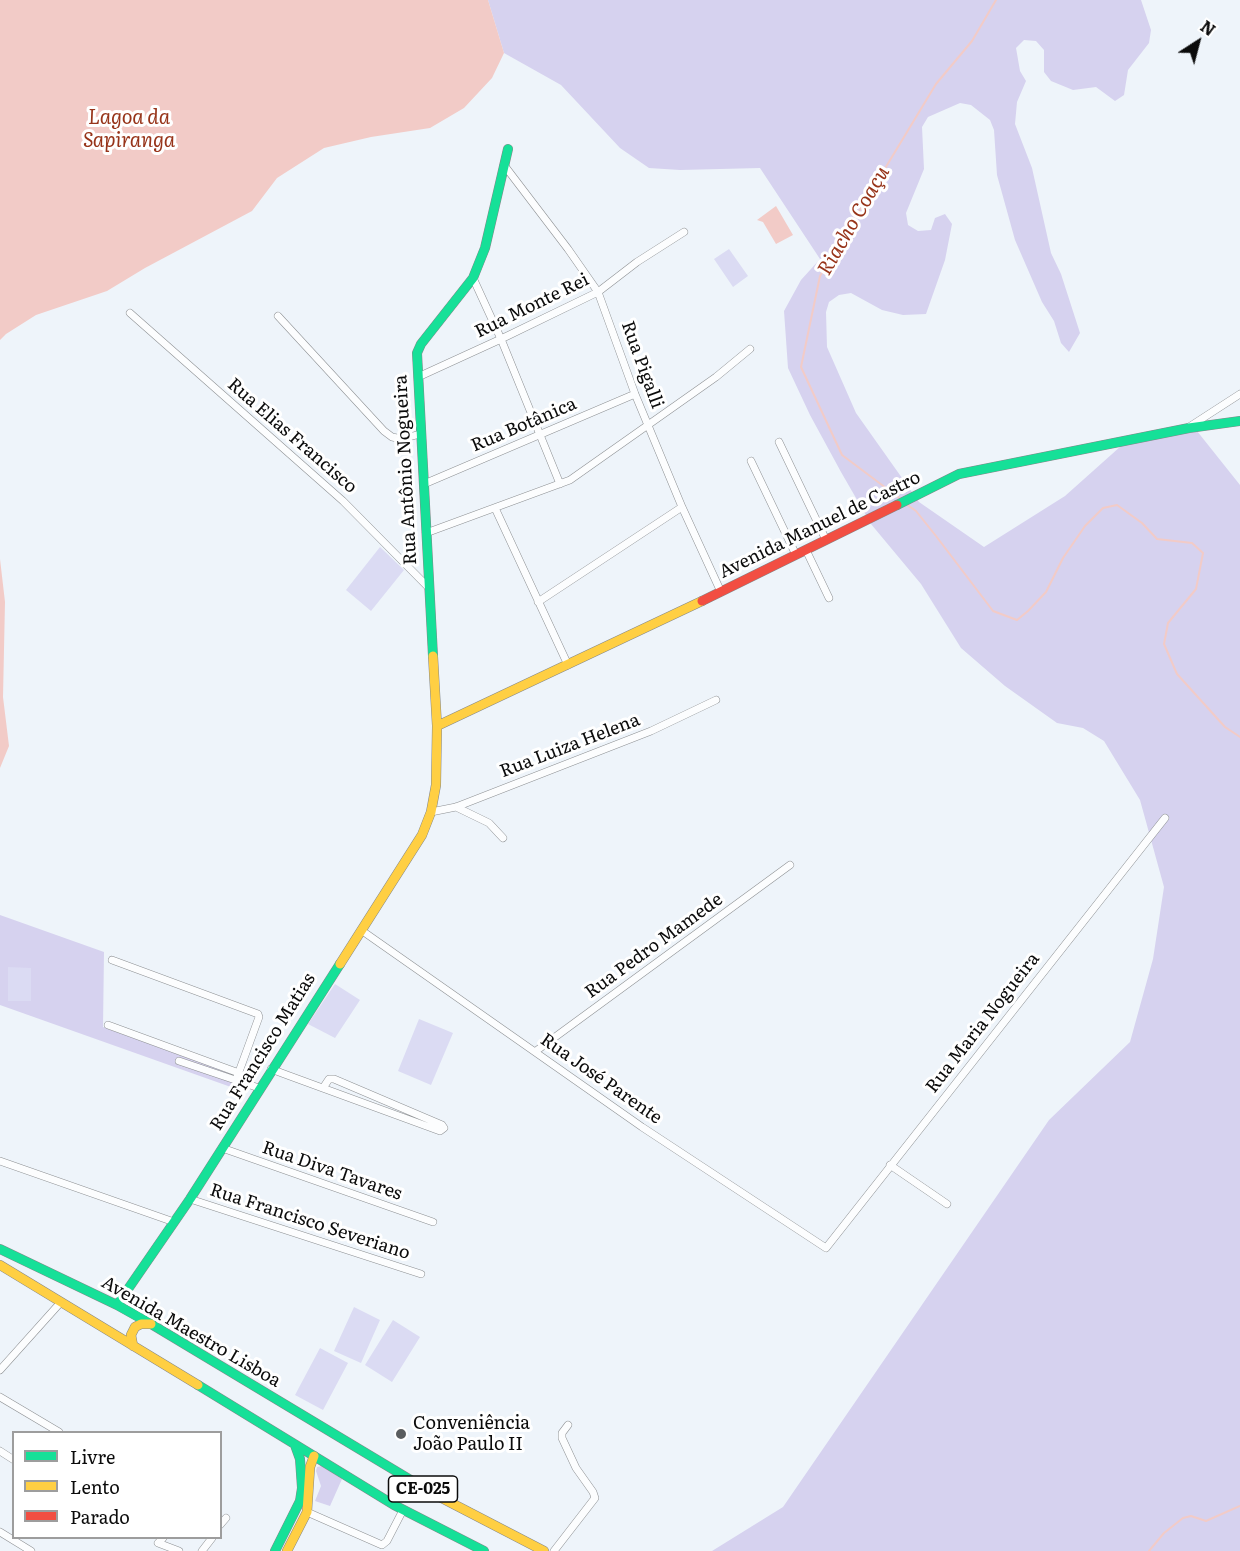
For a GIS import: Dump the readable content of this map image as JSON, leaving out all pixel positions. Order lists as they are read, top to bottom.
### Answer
{
  "streets": {
    "main road": [
      "Rua Antônio Nogueira",
      "Avenida Manuel de Castro",
      "Rua Francisco Matias",
      "Avenida Maestro Lisboa",
      "CE-025"
    ],
    "street": [
      "Rua Monte Rei",
      "Rua Pigalli",
      "Rua Botânica",
      "Rua Elias Francisco",
      "Rua Luiza Helena",
      "Rua Pedro Mamede",
      "Rua Maria Nogueira",
      "Rua José Parente",
      "Rua Diva Tavares",
      "Rua Francisco Severiano"
    ]
  },
  "crossings": [
    ["Rua Monte Rei", "Rua Pigalli"],
    ["Rua Monte Rei", "Rua Antônio Nogueira"],
    ["Rua Pigalli", "Rua Botânica"],
    ["Rua Pigalli", "Rua Antônio Nogueira"],
    ["Rua Pigalli", "Avenida Manuel de Castro"],
    ["Rua Botânica", "Rua Antônio Nogueira"],
    ["Rua Elias Francisco", "Rua Antônio Nogueira"],
    ["Rua Antônio Nogueira", "Avenida Manuel de Castro"],
    ["Rua Antônio Nogueira", "Rua Luiza Helena"],
    ["Rua Antônio Nogueira", "Rua Francisco Matias"],
    ["Rua Luiza Helena", "Rua Francisco Matias"],
    ["Rua Pedro Mamede", "Rua José Parente"],
    ["Rua Maria Nogueira", "Rua José Parente"],
    ["Rua Francisco Matias", "Rua José Parente"],
    ["Rua Francisco Matias", "Rua Diva Tavares"],
    ["Rua Francisco Matias", "Rua Francisco Severiano"],
    ["Rua Francisco Matias", "Avenida Maestro Lisboa"],
    ["Avenida Maestro Lisboa", "CE-025"]
  ],
  "water": ["Lagoa da Sapiranga", "Riacho Coaçu"],
  "places": ["Conveniência João Paulo II"],
  "legend": ["Livre", "Lento", "Parado"],
  "north": "top right"
}
